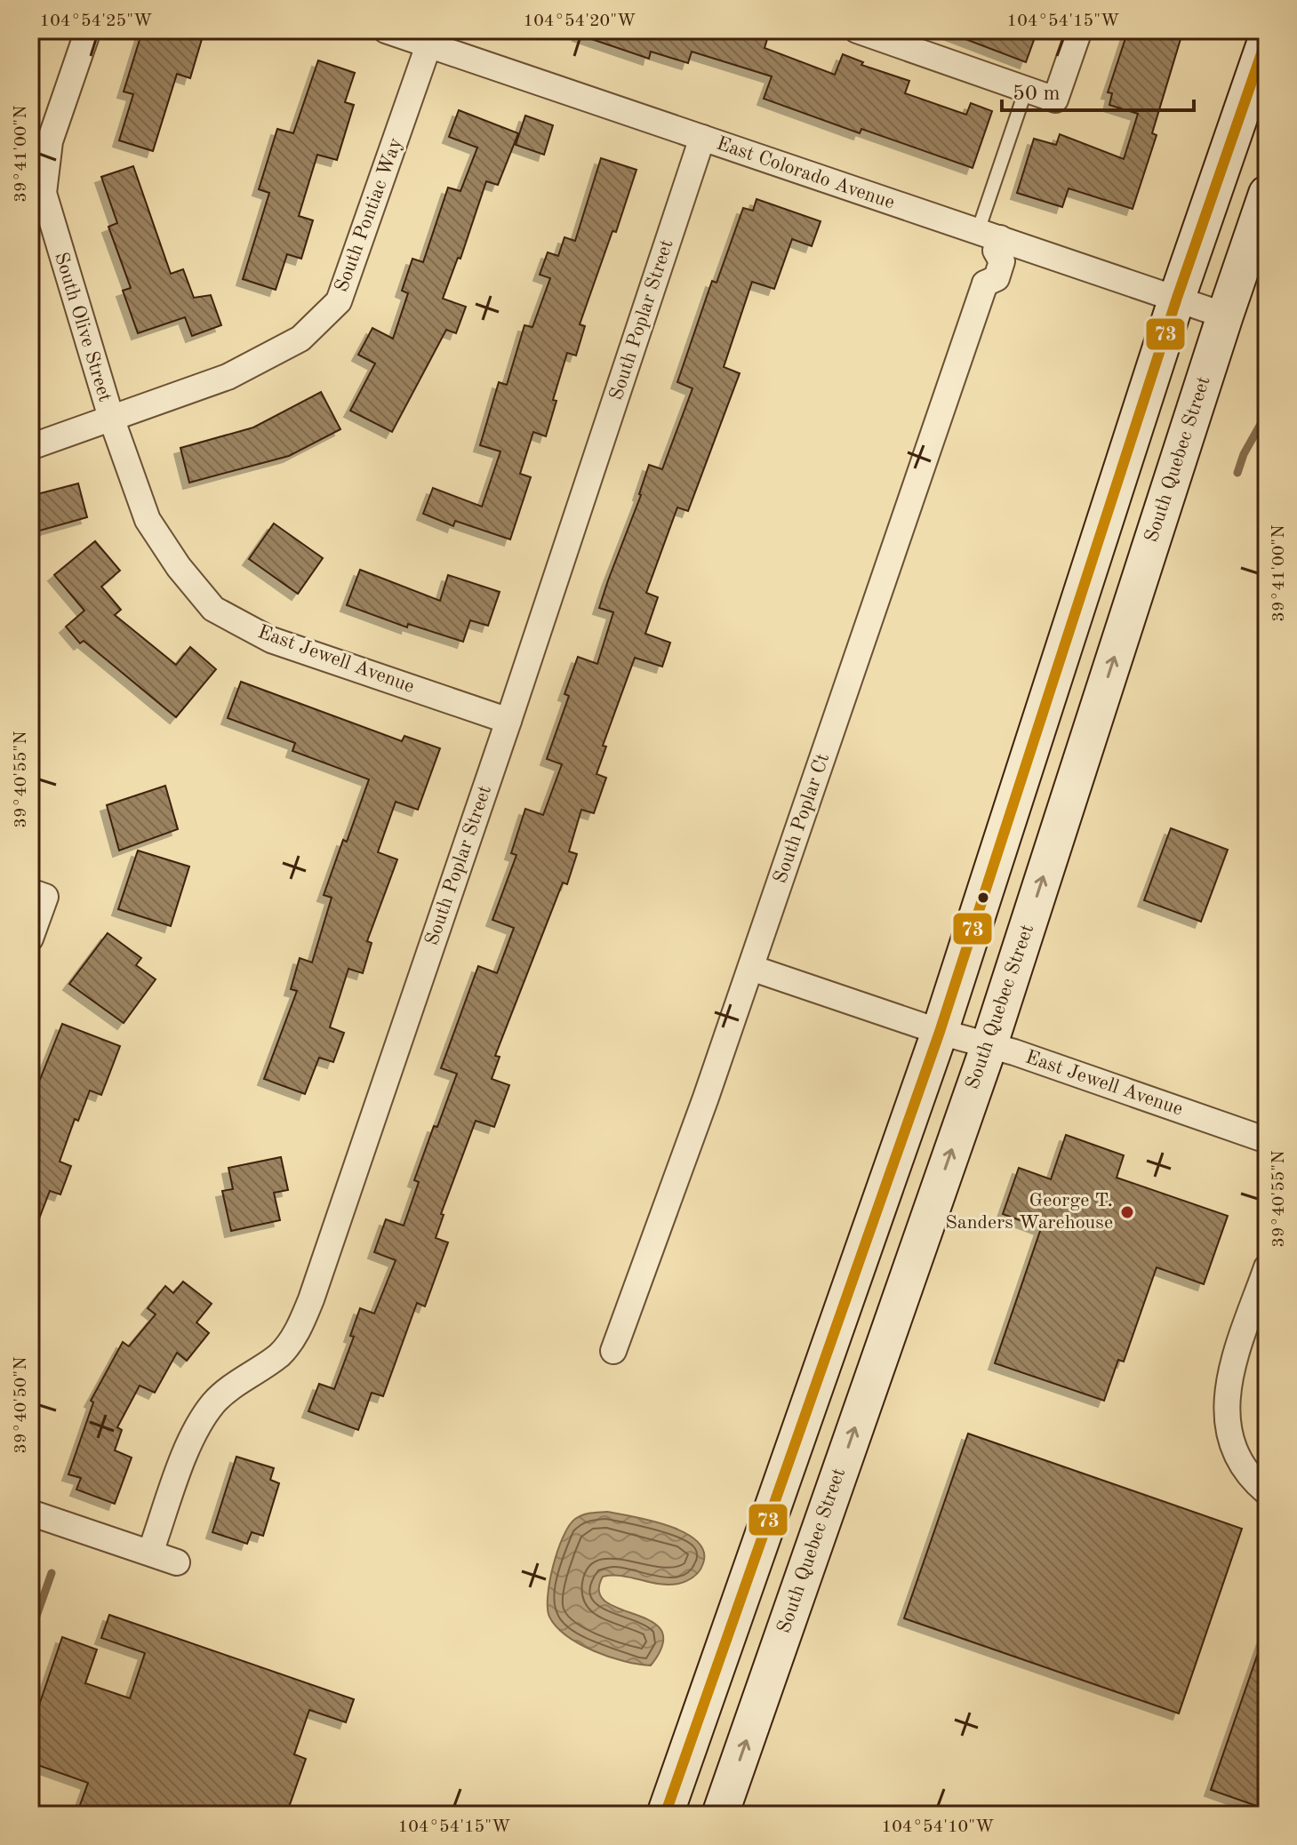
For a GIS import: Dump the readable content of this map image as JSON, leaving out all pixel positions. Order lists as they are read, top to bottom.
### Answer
{
  "streets": {
    "main road": ["South Quebec Street"],
    "street": [
      "East Colorado Avenue",
      "South Pontiac Way",
      "South Poplar Street",
      "South Olive Street",
      "East Jewell Avenue",
      "South Poplar Ct"
    ]
  },
  "crossings": [
    ["East Colorado Avenue", "South Pontiac Way"],
    ["East Colorado Avenue", "South Poplar Street"],
    ["East Colorado Avenue", "South Quebec Street"],
    ["East Colorado Avenue", "South Poplar Ct"],
    ["South Pontiac Way", "South Olive Street"],
    ["South Pontiac Way", "East Jewell Avenue"],
    ["South Poplar Street", "East Jewell Avenue"],
    ["South Olive Street", "East Jewell Avenue"],
    ["South Quebec Street", "East Jewell Avenue"],
    ["East Jewell Avenue", "South Poplar Ct"]
  ],
  "places": ["George T. Sanders Warehouse"],
  "lines": ["transit line 73"],
  "scale_bar": "50 m",
  "coordinates": [
    "104°54'25\"W",
    "104°54'20\"W",
    "104°54'15\"W",
    "39°41'00\"N",
    "39°40'55\"N",
    "39°40'50\"N",
    "104°54'10\"W"
  ]
}
